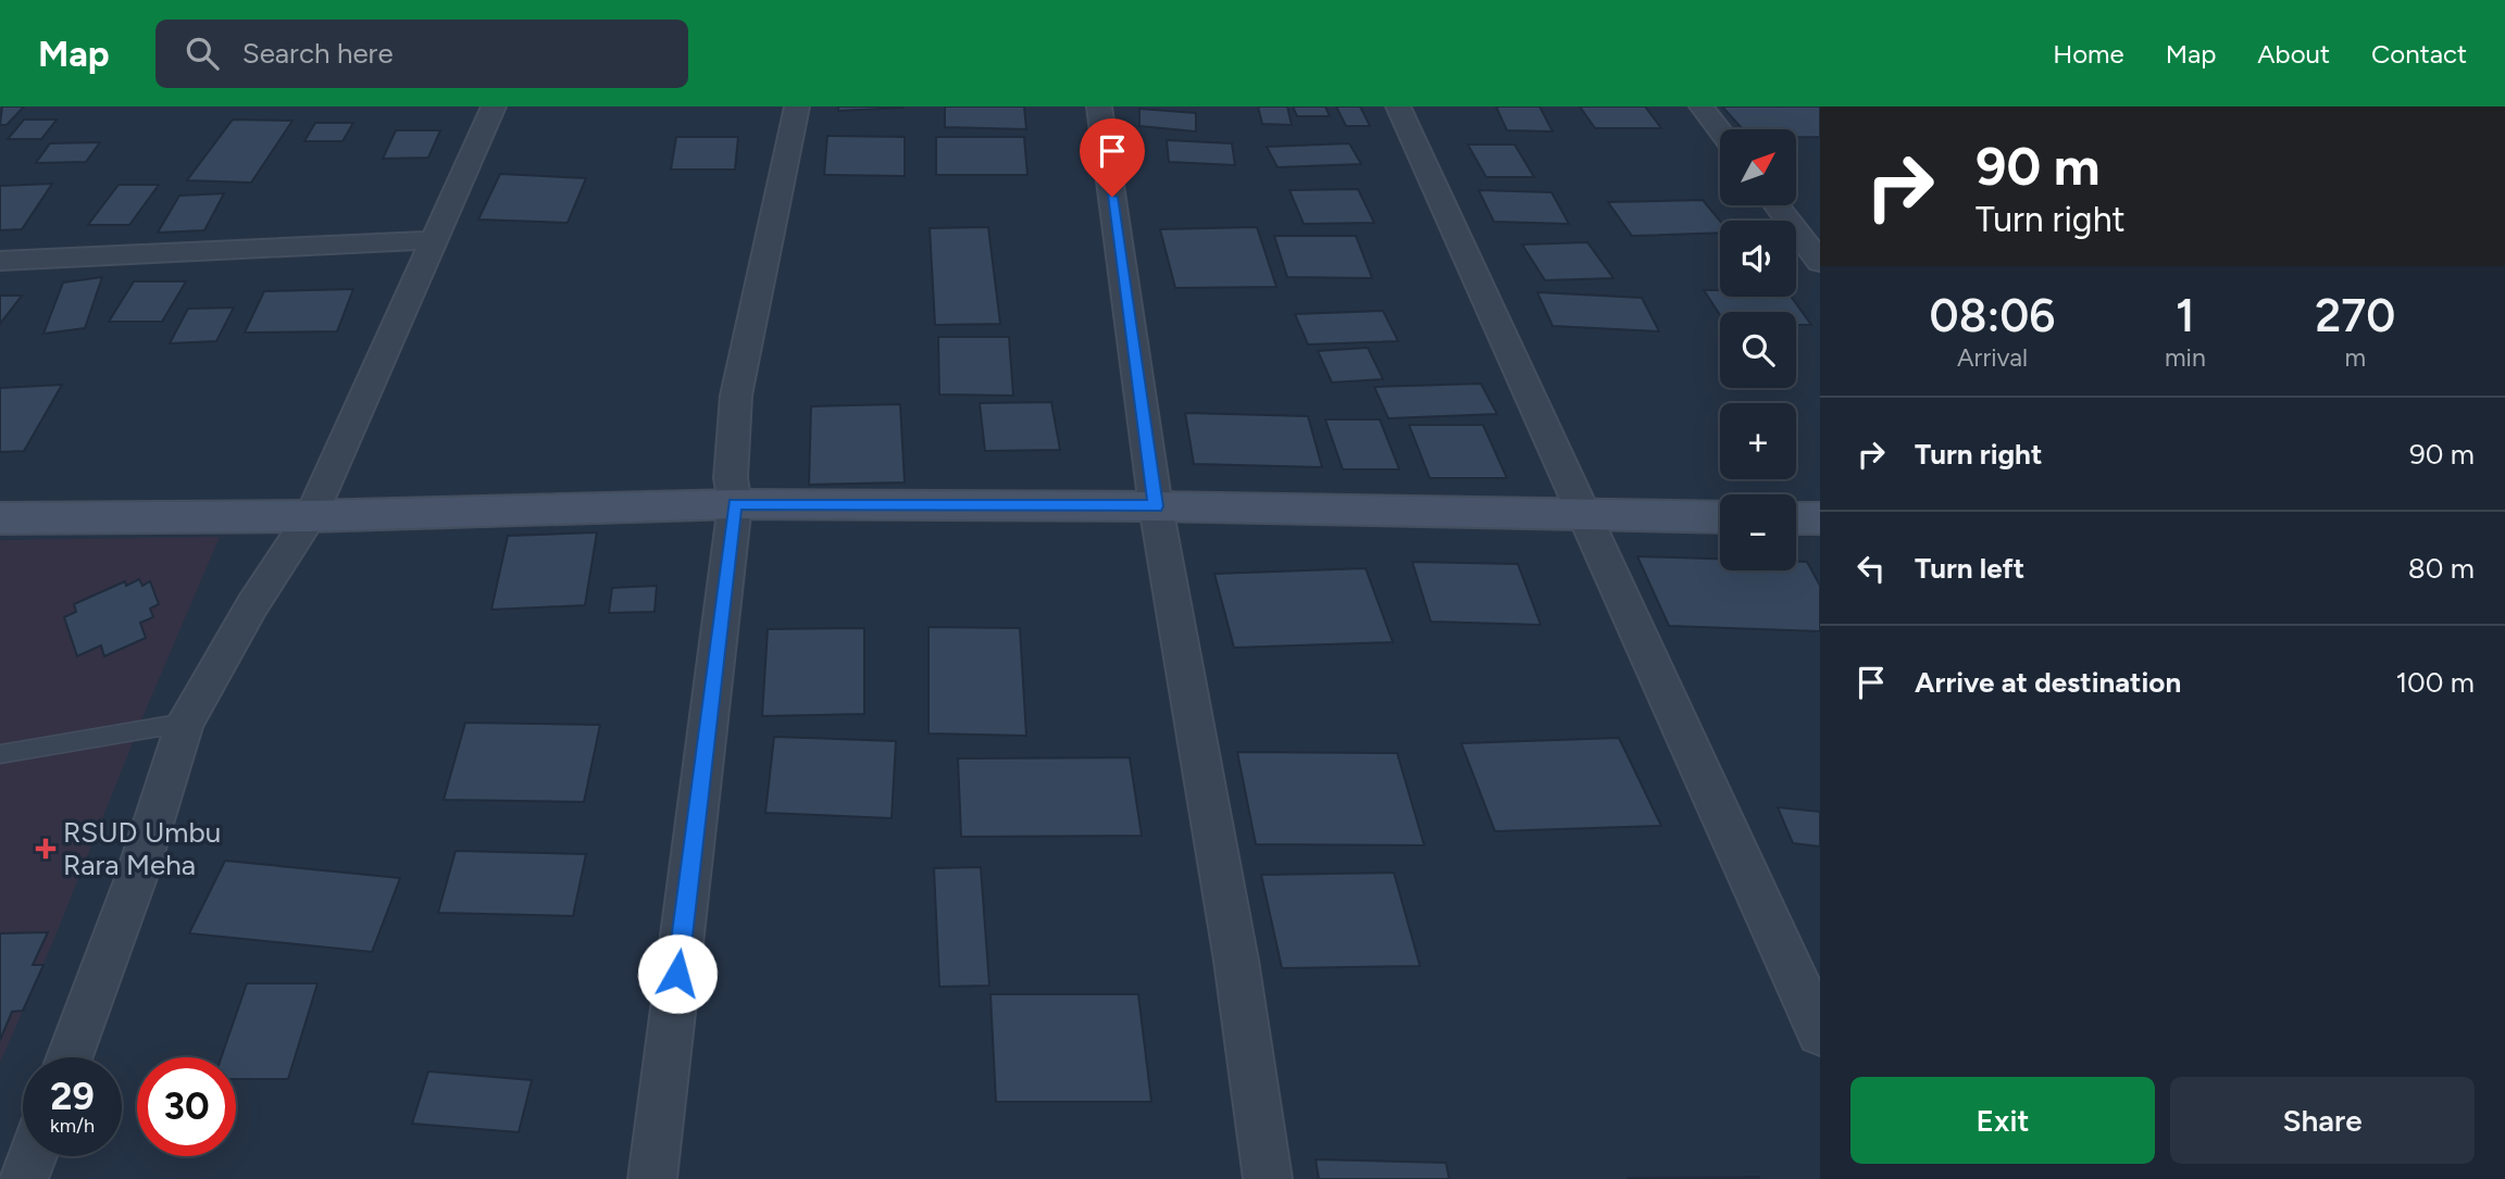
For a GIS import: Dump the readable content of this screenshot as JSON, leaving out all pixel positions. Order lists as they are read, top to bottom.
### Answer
{
  "places": {
    "health": ["RSUD Umbu Rara Meha"]
  },
  "north": "top right",
  "page": {
    "header": "Map",
    "search": "Search here",
    "nav": [
      "Home",
      "Map",
      "About",
      "Contact"
    ],
    "turn": ["90 m", "Turn right"],
    "map_buttons": ["+", "−"],
    "eta": [
      "08:06",
      "Arrival",
      "1",
      "min",
      "270",
      "m"
    ],
    "list": [
      {
        "name": "Turn right",
        "value": "90 m"
      },
      {
        "name": "Turn left",
        "value": "80 m"
      },
      {
        "name": "Arrive at destination",
        "value": "100 m"
      }
    ],
    "speed": "29 km/h",
    "limit": "30",
    "buttons": ["Exit", "Share"]
  }
}
